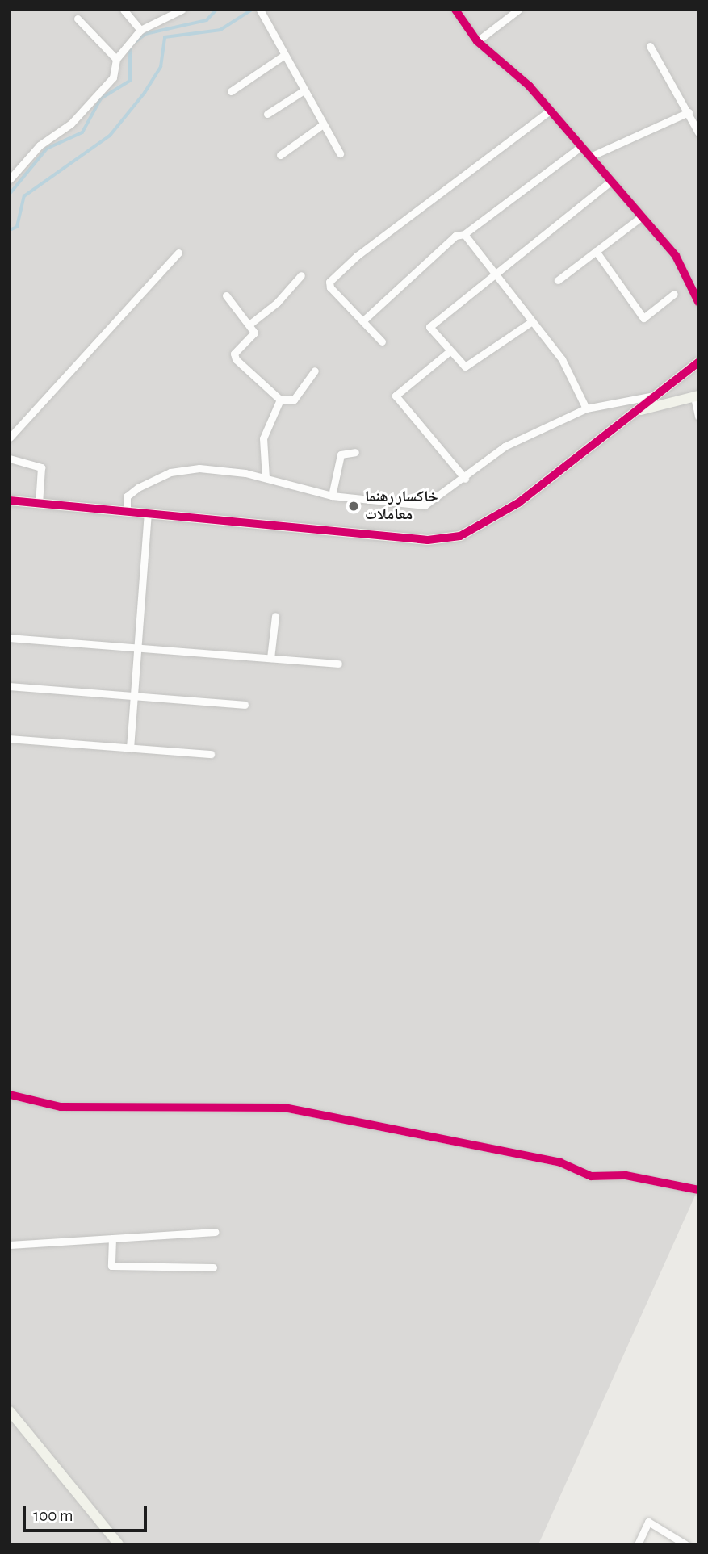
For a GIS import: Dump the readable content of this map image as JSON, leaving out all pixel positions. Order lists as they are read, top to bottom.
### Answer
{
  "places": ["خاکسار رهنما معاملات"],
  "scale_bar": "100 m"
}
